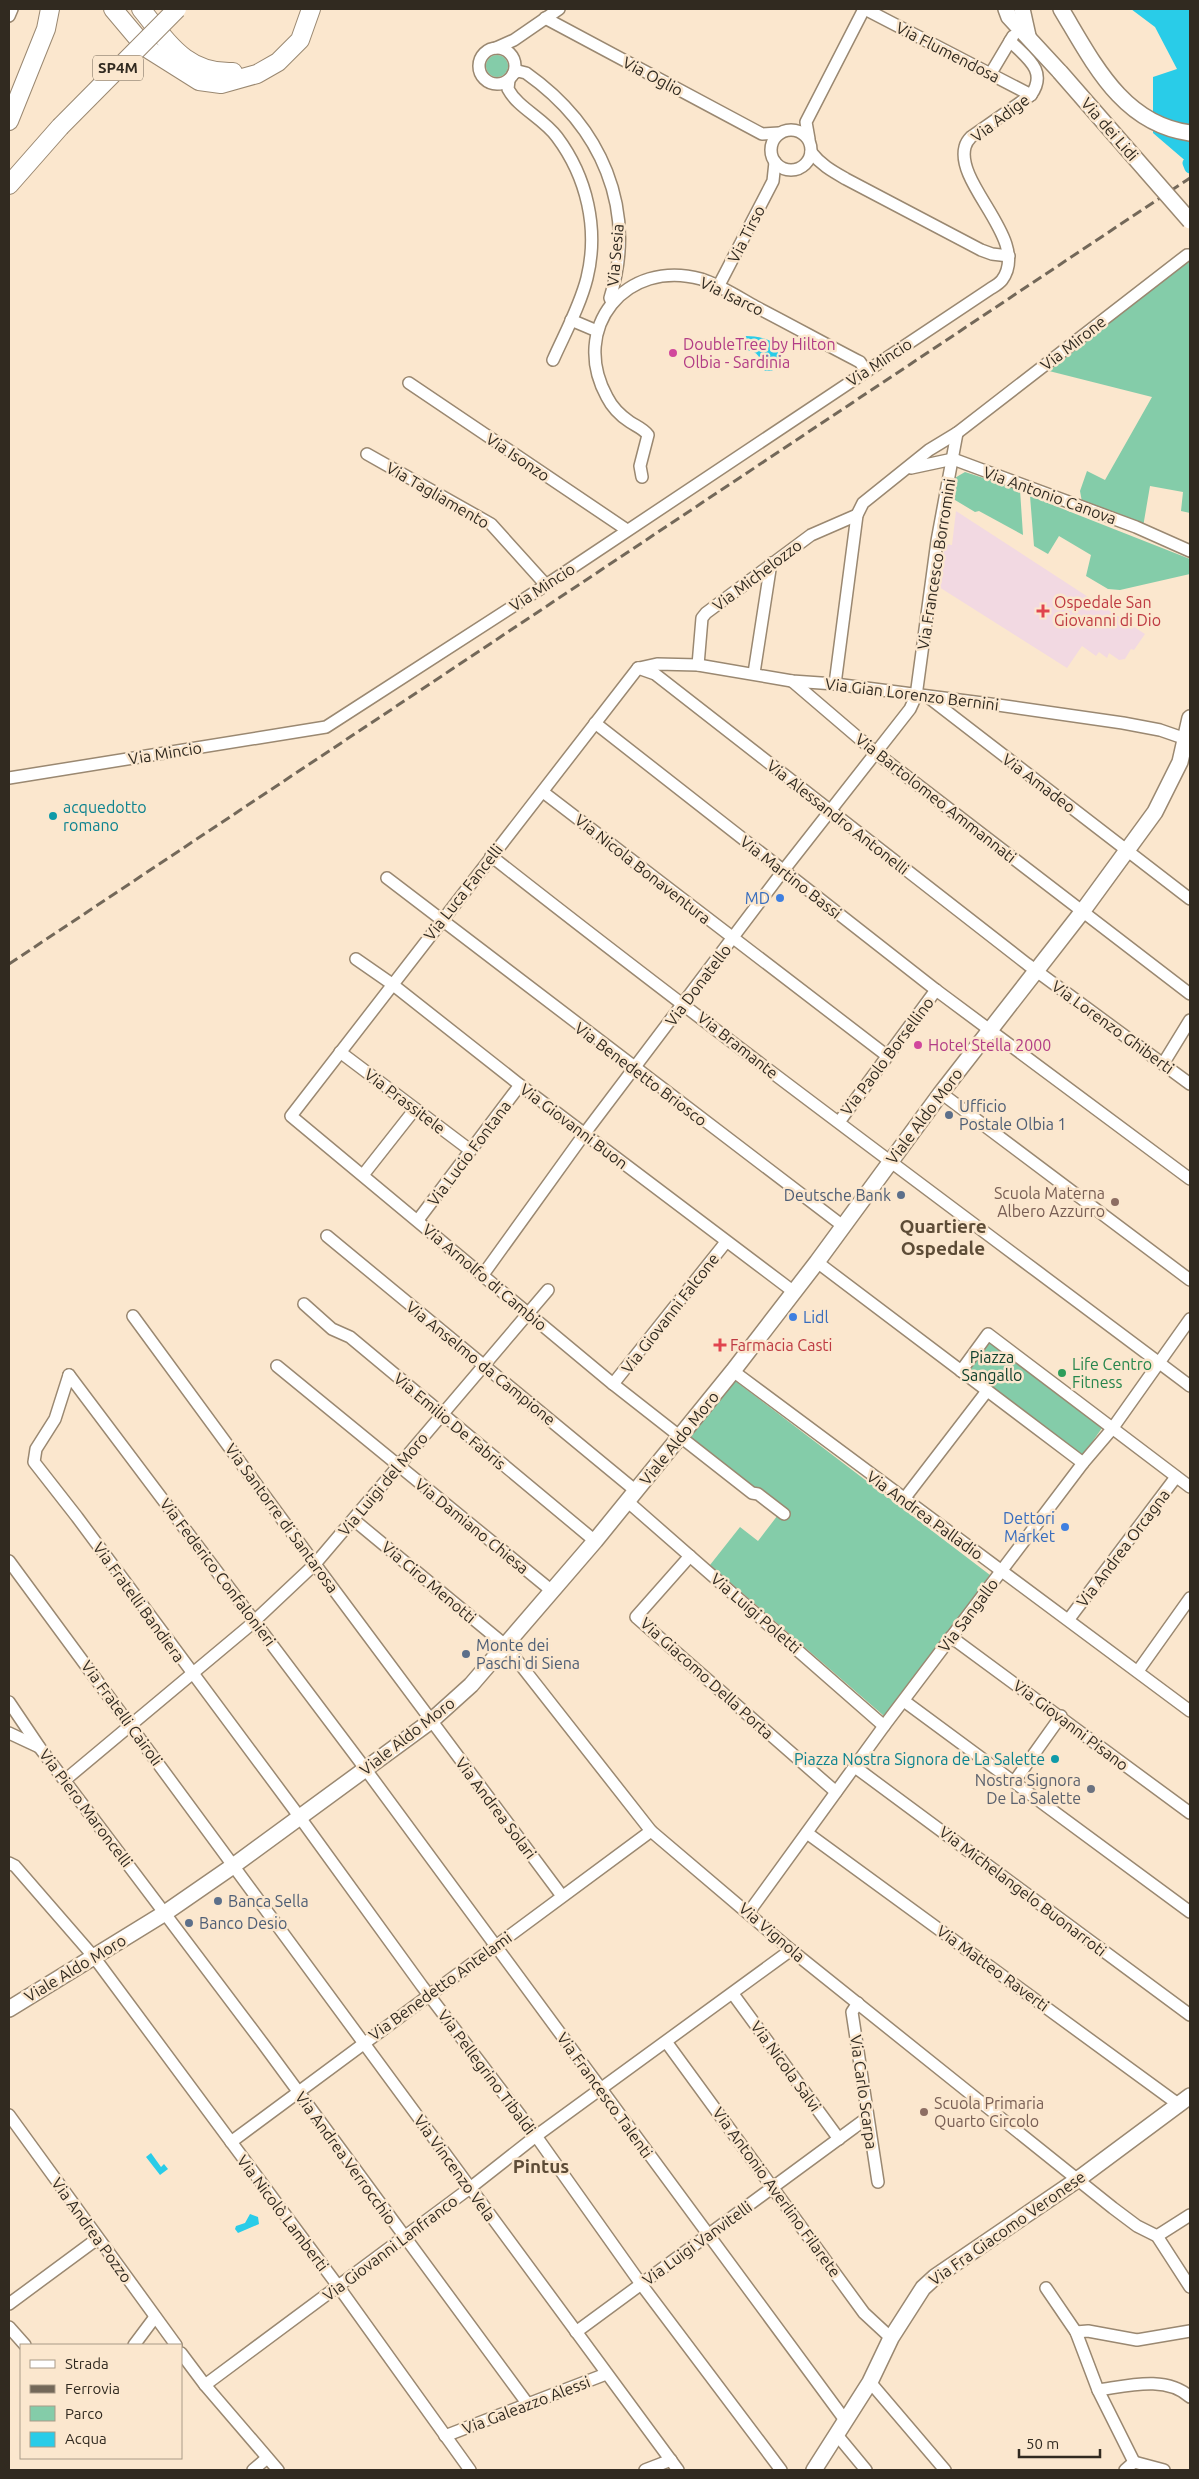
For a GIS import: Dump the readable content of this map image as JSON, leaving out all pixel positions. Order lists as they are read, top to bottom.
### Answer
{
  "streets": {
    "main road": [
      "SP4M",
      "Via dei Lidi",
      "Viale Aldo Moro",
      "Via Fra Giacomo Veronese"
    ],
    "street": [
      "Via Flumendosa",
      "Via Oglio",
      "Via Adige",
      "Via Tirso",
      "Via Sesia",
      "Via Isarco",
      "Via Mirone",
      "Via Mincio",
      "Via Isonzo",
      "Via Tagliamento",
      "Via Antonio Canova",
      "Via Francesco Borromini",
      "Via Michelozzo",
      "Via Gian Lorenzo Bernini",
      "Via Amadeo",
      "Via Bartolomeo Ammannati",
      "Via Alessandro Antonelli",
      "Via Nicola Bonaventura",
      "Via Martino Bassi",
      "Via Luca Fancelli",
      "Via Donatello",
      "Via Lorenzo Ghiberti",
      "Via Bramante",
      "Via Paolo Borsellino",
      "Via Benedetto Briosco",
      "Via Prassitele",
      "Via Giovanni Buon",
      "Via Lucio Fontana",
      "Via Arnolfo di Cambio",
      "Via Giovanni Falcone",
      "Via Anselmo da Campione",
      "Via Emilio De Fabris",
      "Via Luigi del Moro",
      "Via Andrea Palladio",
      "Via Santorre di Santarosa",
      "Via Damiano Chiesa",
      "Via Andrea Orcagna",
      "Via Federico Confalonieri",
      "Via Ciro Menotti",
      "Via Fratelli Bandiera",
      "Via Luigi Poletti",
      "Via Sangallo",
      "Via Giacomo Della Porta",
      "Via Fratelli Cairoli",
      "Via Giovanni Pisano",
      "Via Piero Maroncelli",
      "Via Andrea Solari",
      "Via Michelangelo Buonarroti",
      "Via Vignola",
      "Via Matteo Raverti",
      "Via Benedetto Antelami",
      "Via Nicola Salvi",
      "Via Pellegrino Tibaldi",
      "Via Carlo Scarpa",
      "Via Francesco Talenti",
      "Via Andrea Verrocchio",
      "Via Vincenzo Vela",
      "Via Antonio Averlino Filarete",
      "Via Nicolò Lamberti",
      "Via Andrea Pozzo",
      "Via Luigi Vanvitelli",
      "Via Giovanni Lanfranco",
      "Via Galeazzo Alessi"
    ]
  },
  "crossings": [
    ["Via Flumendosa", "Via Adige"],
    ["Via Adige", "Via Mincio"],
    ["Via Tirso", "Via Isarco"],
    ["Via Sesia", "Via Isarco"],
    ["Via Isarco", "Via Mincio"],
    ["Via Mirone", "Via Francesco Borromini"],
    ["Via Mirone", "Via Michelozzo"],
    ["Via Mincio", "Via Isonzo"],
    ["Via Mincio", "Via Tagliamento"],
    ["Via Antonio Canova", "Via Francesco Borromini"],
    ["Via Francesco Borromini", "Via Gian Lorenzo Bernini"],
    ["Via Francesco Borromini", "Via Amadeo"],
    ["Via Francesco Borromini", "Via Donatello"],
    ["Via Michelozzo", "Via Gian Lorenzo Bernini"],
    ["Via Gian Lorenzo Bernini", "Via Amadeo"],
    ["Via Gian Lorenzo Bernini", "Via Bartolomeo Ammannati"],
    ["Via Gian Lorenzo Bernini", "Via Alessandro Antonelli"],
    ["Via Gian Lorenzo Bernini", "Via Luca Fancelli"],
    ["Via Gian Lorenzo Bernini", "Via Donatello"],
    ["Via Gian Lorenzo Bernini", "Viale Aldo Moro"],
    ["Via Amadeo", "Via Donatello"],
    ["Via Amadeo", "Viale Aldo Moro"],
    ["Via Bartolomeo Ammannati", "Via Donatello"],
    ["Via Bartolomeo Ammannati", "Viale Aldo Moro"],
    ["Via Alessandro Antonelli", "Via Luca Fancelli"],
    ["Via Alessandro Antonelli", "Via Donatello"],
    ["Via Alessandro Antonelli", "Via Lorenzo Ghiberti"],
    ["Via Alessandro Antonelli", "Viale Aldo Moro"],
    ["Via Nicola Bonaventura", "Via Luca Fancelli"],
    ["Via Nicola Bonaventura", "Via Donatello"],
    ["Via Nicola Bonaventura", "Via Paolo Borsellino"],
    ["Via Martino Bassi", "Via Luca Fancelli"],
    ["Via Martino Bassi", "Via Donatello"],
    ["Via Martino Bassi", "Via Paolo Borsellino"],
    ["Via Martino Bassi", "Viale Aldo Moro"],
    ["Via Luca Fancelli", "Via Bramante"],
    ["Via Luca Fancelli", "Via Benedetto Briosco"],
    ["Via Luca Fancelli", "Via Prassitele"],
    ["Via Luca Fancelli", "Via Giovanni Buon"],
    ["Via Luca Fancelli", "Via Arnolfo di Cambio"],
    ["Via Donatello", "Via Bramante"],
    ["Via Donatello", "Via Benedetto Briosco"],
    ["Via Donatello", "Via Giovanni Buon"],
    ["Via Donatello", "Via Arnolfo di Cambio"],
    ["Via Lorenzo Ghiberti", "Viale Aldo Moro"],
    ["Via Bramante", "Via Paolo Borsellino"],
    ["Via Bramante", "Viale Aldo Moro"],
    ["Via Bramante", "Via Sangallo"],
    ["Via Benedetto Briosco", "Viale Aldo Moro"],
    ["Via Prassitele", "Via Lucio Fontana"],
    ["Viale Aldo Moro", "Via Giovanni Buon"],
    ["Viale Aldo Moro", "Via Arnolfo di Cambio"],
    ["Viale Aldo Moro", "Via Anselmo da Campione"],
    ["Viale Aldo Moro", "Via Emilio De Fabris"],
    ["Viale Aldo Moro", "Via Andrea Palladio"],
    ["Viale Aldo Moro", "Via Santorre di Santarosa"],
    ["Viale Aldo Moro", "Via Damiano Chiesa"],
    ["Viale Aldo Moro", "Via Federico Confalonieri"],
    ["Viale Aldo Moro", "Via Ciro Menotti"],
    ["Viale Aldo Moro", "Via Fratelli Bandiera"],
    ["Viale Aldo Moro", "Via Luigi Poletti"],
    ["Viale Aldo Moro", "Via Fratelli Cairoli"],
    ["Viale Aldo Moro", "Via Piero Maroncelli"],
    ["Viale Aldo Moro", "Via Andrea Solari"],
    ["Viale Aldo Moro", "Via Vignola"],
    ["Viale Aldo Moro", "Via Pellegrino Tibaldi"],
    ["Viale Aldo Moro", "Via Francesco Talenti"],
    ["Viale Aldo Moro", "Via Andrea Verrocchio"],
    ["Viale Aldo Moro", "Via Vincenzo Vela"],
    ["Viale Aldo Moro", "Via Nicolò Lamberti"],
    ["Via Giovanni Buon", "Via Lucio Fontana"],
    ["Via Giovanni Buon", "Via Giovanni Falcone"],
    ["Via Lucio Fontana", "Via Arnolfo di Cambio"],
    ["Via Arnolfo di Cambio", "Via Giovanni Falcone"],
    ["Via Arnolfo di Cambio", "Via Luigi del Moro"],
    ["Via Anselmo da Campione", "Via Luigi del Moro"],
    ["Via Anselmo da Campione", "Via Luigi Poletti"],
    ["Via Emilio De Fabris", "Via Luigi del Moro"],
    ["Via Luigi del Moro", "Via Santorre di Santarosa"],
    ["Via Luigi del Moro", "Via Damiano Chiesa"],
    ["Via Luigi del Moro", "Via Federico Confalonieri"],
    ["Via Luigi del Moro", "Via Ciro Menotti"],
    ["Via Luigi del Moro", "Via Fratelli Bandiera"],
    ["Via Luigi del Moro", "Via Fratelli Cairoli"],
    ["Via Luigi del Moro", "Via Piero Maroncelli"],
    ["Via Andrea Palladio", "Via Andrea Orcagna"],
    ["Via Andrea Palladio", "Via Sangallo"],
    ["Via Santorre di Santarosa", "Via Andrea Solari"],
    ["Via Federico Confalonieri", "Via Fratelli Bandiera"],
    ["Via Federico Confalonieri", "Via Francesco Talenti"],
    ["Via Ciro Menotti", "Via Vignola"],
    ["Via Fratelli Bandiera", "Via Pellegrino Tibaldi"],
    ["Via Luigi Poletti", "Via Sangallo"],
    ["Via Luigi Poletti", "Via Giacomo Della Porta"],
    ["Via Sangallo", "Via Giacomo Della Porta"],
    ["Via Sangallo", "Via Giovanni Pisano"],
    ["Via Sangallo", "Via Michelangelo Buonarroti"],
    ["Via Sangallo", "Via Vignola"],
    ["Via Sangallo", "Via Matteo Raverti"],
    ["Via Fratelli Cairoli", "Via Vincenzo Vela"],
    ["Via Piero Maroncelli", "Via Andrea Verrocchio"],
    ["Via Andrea Solari", "Via Benedetto Antelami"],
    ["Via Vignola", "Via Benedetto Antelami"],
    ["Via Vignola", "Via Carlo Scarpa"],
    ["Via Vignola", "Via Fra Giacomo Veronese"],
    ["Via Vignola", "Via Giovanni Lanfranco"],
    ["Via Matteo Raverti", "Via Fra Giacomo Veronese"],
    ["Via Benedetto Antelami", "Via Pellegrino Tibaldi"],
    ["Via Benedetto Antelami", "Via Francesco Talenti"],
    ["Via Benedetto Antelami", "Via Andrea Verrocchio"],
    ["Via Benedetto Antelami", "Via Vincenzo Vela"],
    ["Via Benedetto Antelami", "Via Nicolò Lamberti"],
    ["Via Nicola Salvi", "Via Luigi Vanvitelli"],
    ["Via Nicola Salvi", "Via Giovanni Lanfranco"],
    ["Via Pellegrino Tibaldi", "Via Luigi Vanvitelli"],
    ["Via Pellegrino Tibaldi", "Via Giovanni Lanfranco"],
    ["Via Carlo Scarpa", "Via Luigi Vanvitelli"],
    ["Via Francesco Talenti", "Via Fra Giacomo Veronese"],
    ["Via Francesco Talenti", "Via Luigi Vanvitelli"],
    ["Via Francesco Talenti", "Via Giovanni Lanfranco"],
    ["Via Andrea Verrocchio", "Via Giovanni Lanfranco"],
    ["Via Andrea Verrocchio", "Via Galeazzo Alessi"],
    ["Via Vincenzo Vela", "Via Luigi Vanvitelli"],
    ["Via Vincenzo Vela", "Via Giovanni Lanfranco"],
    ["Via Vincenzo Vela", "Via Galeazzo Alessi"],
    ["Via Antonio Averlino Filarete", "Via Fra Giacomo Veronese"],
    ["Via Antonio Averlino Filarete", "Via Luigi Vanvitelli"],
    ["Via Antonio Averlino Filarete", "Via Giovanni Lanfranco"],
    ["Via Nicolò Lamberti", "Via Giovanni Lanfranco"],
    ["Via Nicolò Lamberti", "Via Galeazzo Alessi"]
  ],
  "districts": ["Quartiere Ospedale", "Pintus"],
  "parks": ["Piazza Sangallo"],
  "places": {
    "other": [
      "DoubleTree by Hilton Olbia - Sardinia",
      "acquedotto romano",
      "MD",
      "Hotel Stella 2000",
      "Ufficio Postale Olbia 1",
      "Deutsche Bank",
      "Scuola Materna Albero Azzurro",
      "Lidl",
      "Life Centro Fitness",
      "Dettori Market",
      "Monte dei Paschi di Siena",
      "Piazza Nostra Signora de La Salette",
      "Nostra Signora De La Salette",
      "Banca Sella",
      "Banco Desio",
      "Scuola Primaria Quarto Circolo"
    ],
    "health": ["Ospedale San Giovanni di Dio", "Farmacia Casti"]
  },
  "legend": [
    "Strada",
    "Ferrovia",
    "Parco",
    "Acqua"
  ],
  "scale_bar": "50 m"
}
